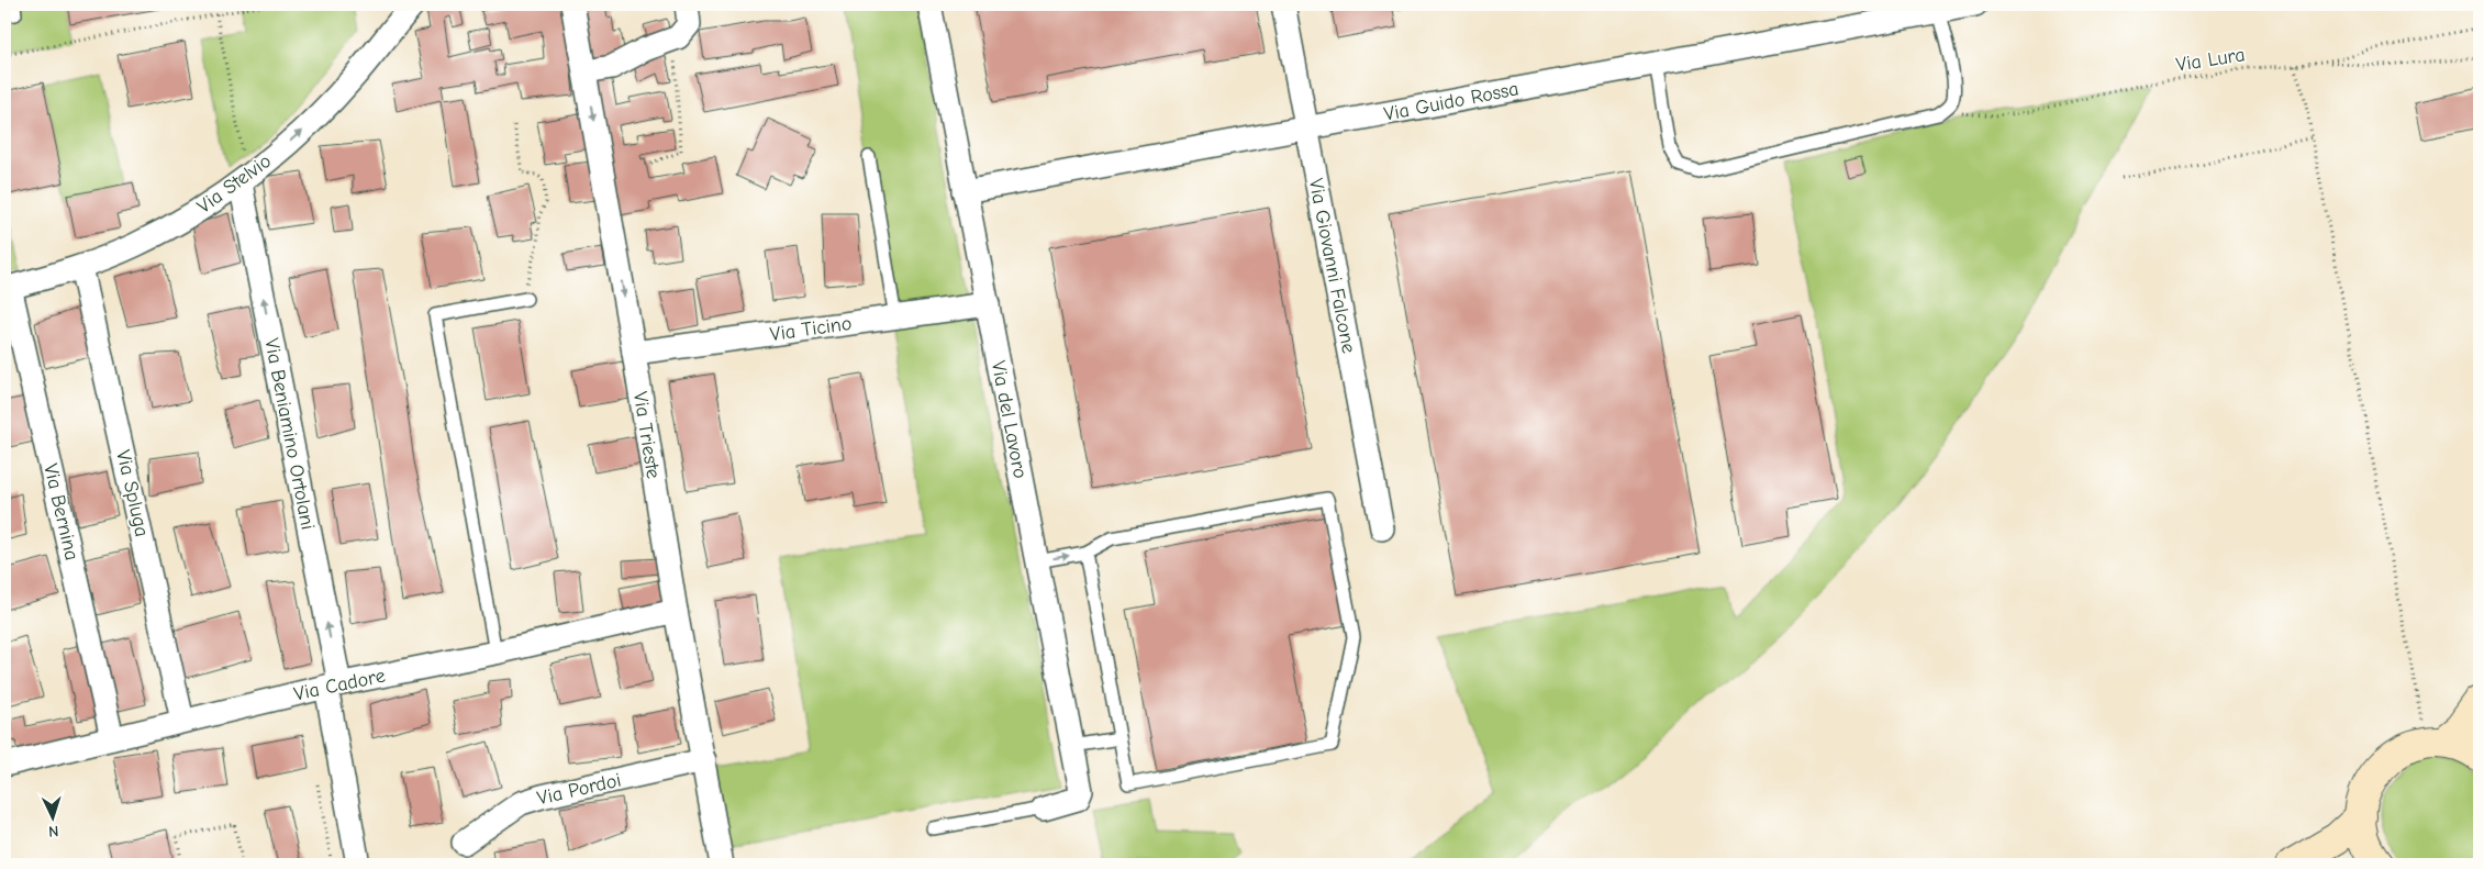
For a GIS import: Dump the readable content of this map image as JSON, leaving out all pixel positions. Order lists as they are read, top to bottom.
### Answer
{
  "streets": {
    "street": [
      "Via Guido Rossa",
      "Via Stelvio",
      "Via Giovanni Falcone",
      "Via Ticino",
      "Via del Lavoro",
      "Via Beniamino Ortolani",
      "Via Trieste",
      "Via Spluga",
      "Via Bernina",
      "Via Cadore",
      "Via Pordoi"
    ],
    "path": ["Via Lura"]
  },
  "crossings": [
    ["Via Guido Rossa", "Via Giovanni Falcone"],
    ["Via Guido Rossa", "Via del Lavoro"],
    ["Via Stelvio", "Via Beniamino Ortolani"],
    ["Via Stelvio", "Via Spluga"],
    ["Via Stelvio", "Via Bernina"],
    ["Via Ticino", "Via del Lavoro"],
    ["Via Ticino", "Via Trieste"],
    ["Via Beniamino Ortolani", "Via Cadore"],
    ["Via Trieste", "Via Cadore"],
    ["Via Trieste", "Via Pordoi"],
    ["Via Spluga", "Via Cadore"],
    ["Via Bernina", "Via Cadore"]
  ],
  "one_way": ["Via Stelvio", "Via Beniamino Ortolani"],
  "north": "bottom"
}
